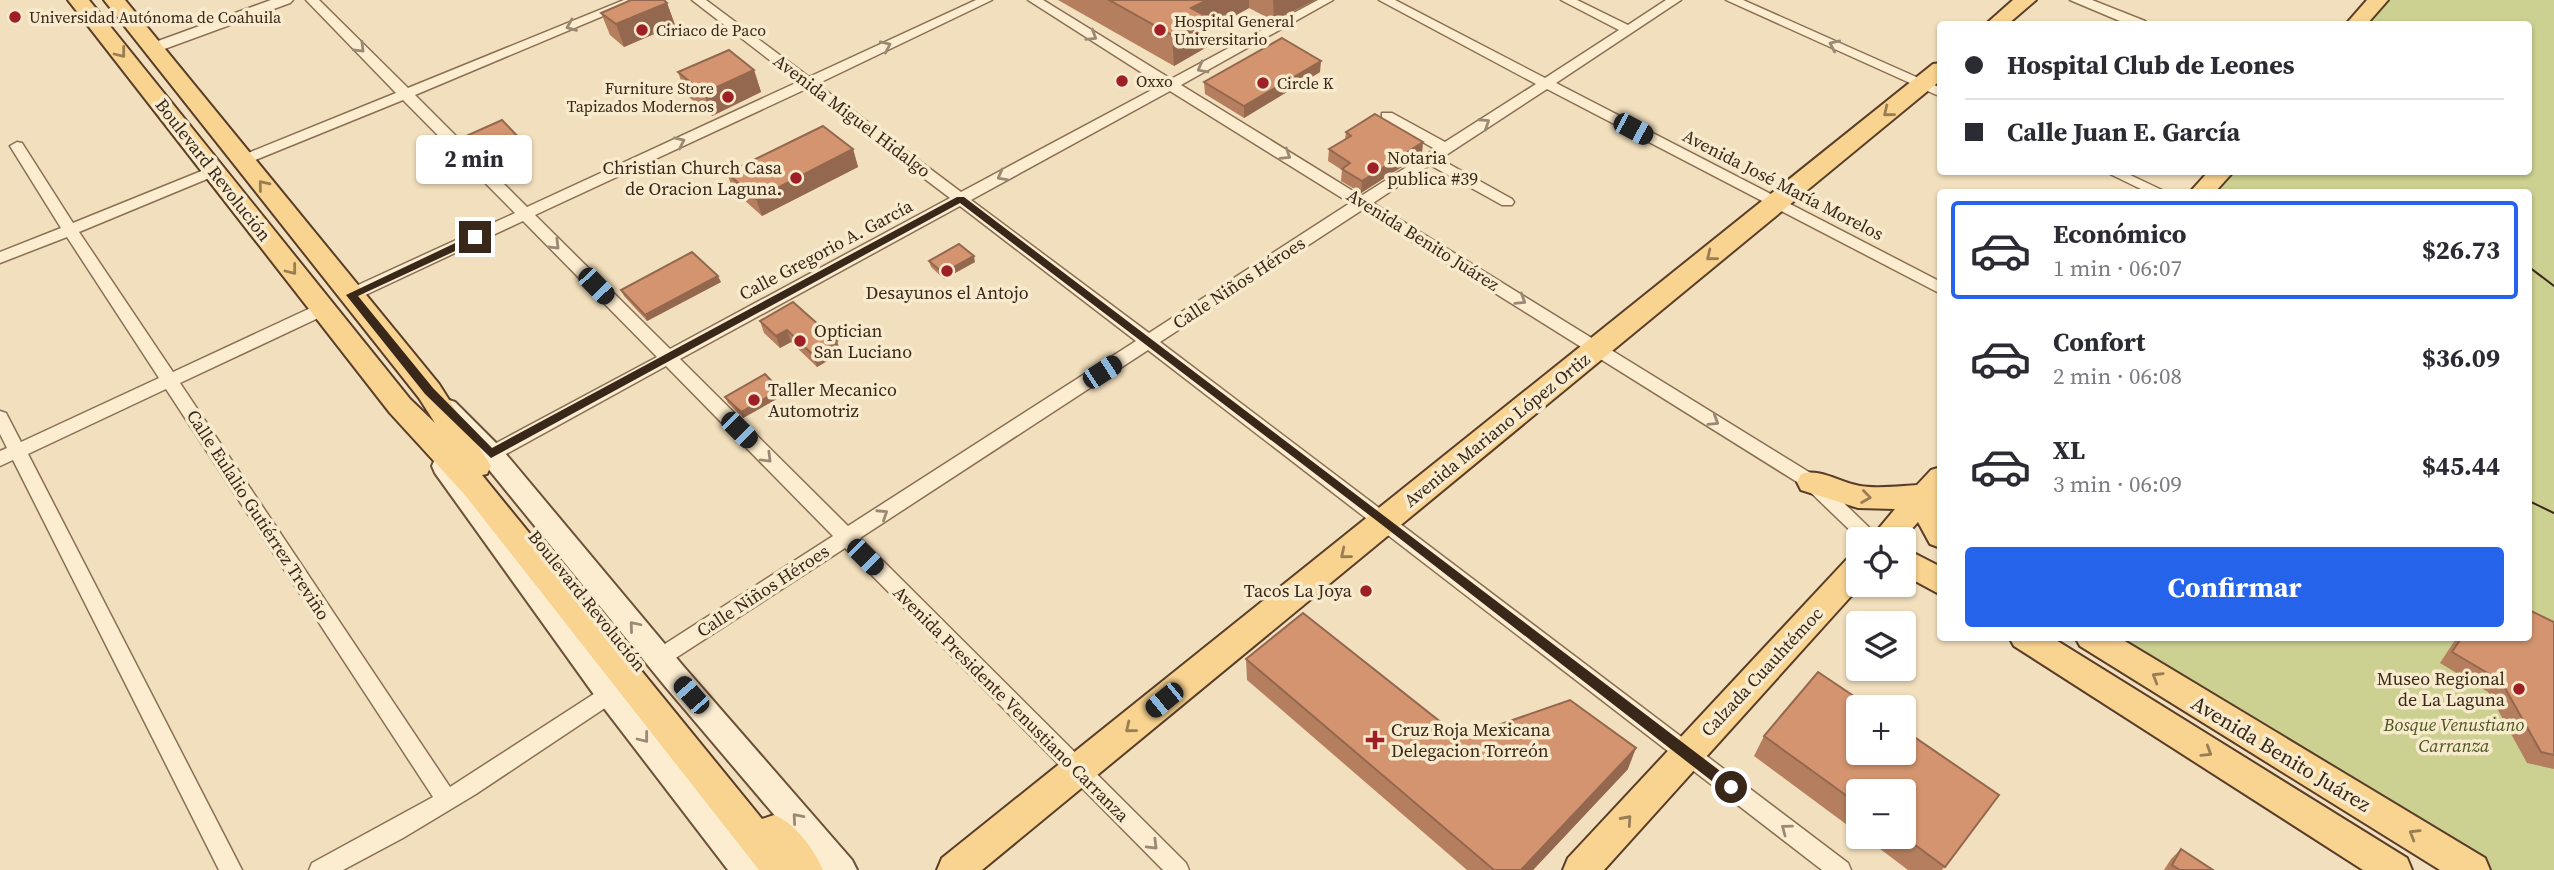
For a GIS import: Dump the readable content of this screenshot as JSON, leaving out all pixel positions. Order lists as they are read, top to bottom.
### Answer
{
  "streets": {
    "main road": [
      "Boulevard Revolución",
      "Avenida Benito Juárez",
      "Avenida Mariano López Ortiz",
      "Calzada Cuauhtémoc"
    ],
    "street": [
      "Avenida Miguel Hidalgo",
      "Avenida José María Morelos",
      "Calle Gregorio A. García",
      "Calle Niños Héroes",
      "Calle Eulalio Gutiérrez Treviño",
      "Avenida Presidente Venustiano Carranza"
    ]
  },
  "crossings": [
    ["Avenida Miguel Hidalgo", "Calle Gregorio A. García"],
    ["Avenida Miguel Hidalgo", "Calle Niños Héroes"],
    ["Avenida Miguel Hidalgo", "Avenida Mariano López Ortiz"],
    ["Avenida Miguel Hidalgo", "Calzada Cuauhtémoc"],
    ["Boulevard Revolución", "Calle Gregorio A. García"],
    ["Avenida José María Morelos", "Calle Niños Héroes"],
    ["Avenida José María Morelos", "Avenida Mariano López Ortiz"],
    ["Avenida Benito Juárez", "Calle Gregorio A. García"],
    ["Avenida Benito Juárez", "Calle Niños Héroes"],
    ["Avenida Benito Juárez", "Avenida Mariano López Ortiz"],
    ["Calle Gregorio A. García", "Avenida Presidente Venustiano Carranza"],
    ["Calle Niños Héroes", "Avenida Presidente Venustiano Carranza"],
    ["Avenida Mariano López Ortiz", "Avenida Presidente Venustiano Carranza"]
  ],
  "one_way": [
    "Calle Gregorio A. García",
    "Calle Niños Héroes",
    "Avenida Mariano López Ortiz",
    "Calzada Cuauhtémoc",
    "Avenida Presidente Venustiano Carranza"
  ],
  "parks": ["Bosque Venustiano Carranza"],
  "places": {
    "other": [
      "Universidad Autónoma de Coahuila",
      "Ciriaco de Paco",
      "Hospital General Universitario",
      "Oxxo",
      "Circle K",
      "Furniture Store Tapizados Modernos",
      "Notaria publica #39",
      "Christian Church Casa de Oracion Laguna.",
      "Desayunos el Antojo",
      "Optician San Luciano",
      "Taller Mecanico Automotriz",
      "Tacos La Joya",
      "Museo Regional de La Laguna"
    ],
    "health": ["Cruz Roja Mexicana Delegacion Torreón"]
  },
  "page": {
    "banner": ["Hospital Club de Leones", "Calle Juan E. García"],
    "bubble": "2 min",
    "list": [
      {
        "name": "Económico",
        "note": "1 min · 06:07",
        "value": "$26.73"
      },
      {
        "name": "Confort",
        "note": "2 min · 06:08",
        "value": "$36.09"
      },
      {
        "name": "XL",
        "note": "3 min · 06:09",
        "value": "$45.44"
      }
    ],
    "map_buttons": ["+", "−"],
    "buttons": "Confirmar"
  }
}
